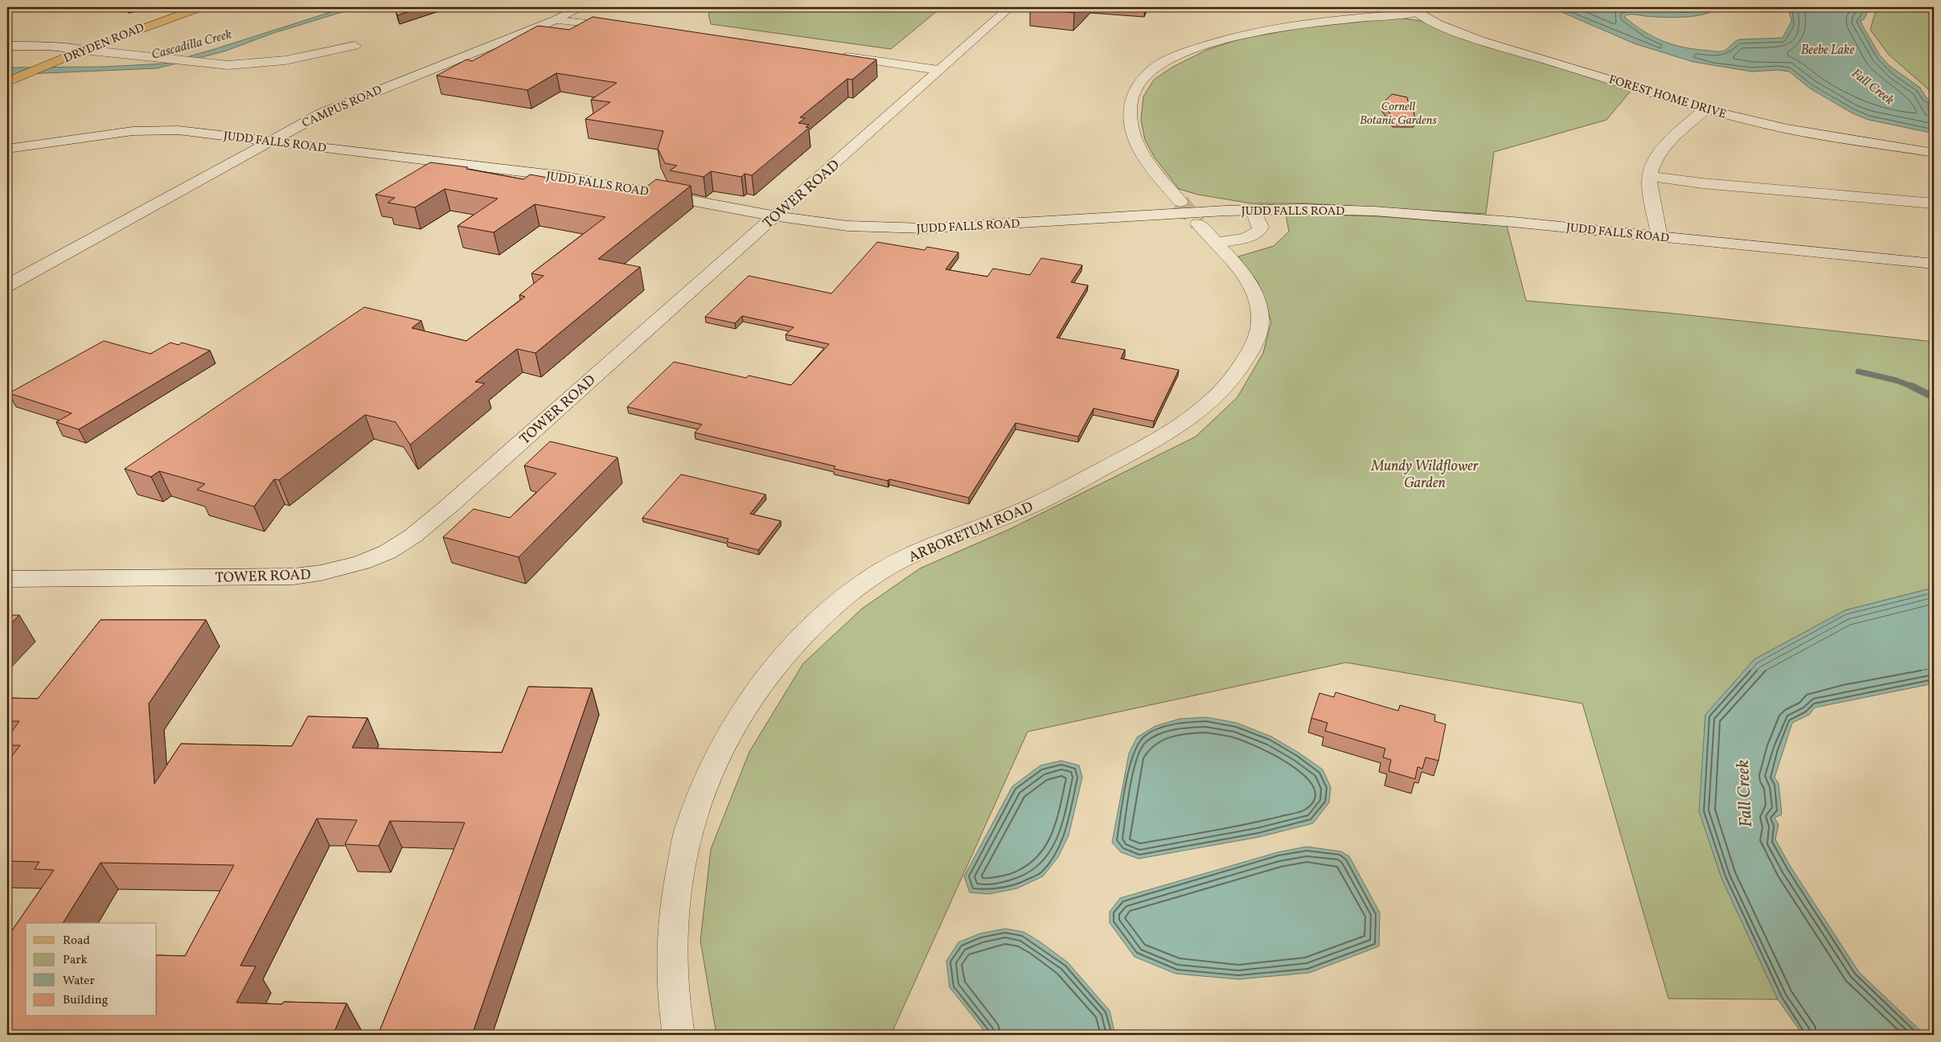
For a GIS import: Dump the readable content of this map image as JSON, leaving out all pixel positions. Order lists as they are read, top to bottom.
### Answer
{
  "streets": {
    "main road": ["DRYDEN ROAD"],
    "street": [
      "FOREST HOME DRIVE",
      "CAMPUS ROAD",
      "JUDD FALLS ROAD",
      "TOWER ROAD",
      "ARBORETUM ROAD"
    ]
  },
  "crossings": [
    ["CAMPUS ROAD", "JUDD FALLS ROAD"],
    ["JUDD FALLS ROAD", "TOWER ROAD"]
  ],
  "water": ["Cascadilla Creek", "Beebe Lake", "Fall Creek"],
  "parks": ["Cornell Botanic Gardens", "Mundy Wildflower Garden"],
  "legend": [
    "Road",
    "Park",
    "Water",
    "Building"
  ]
}
